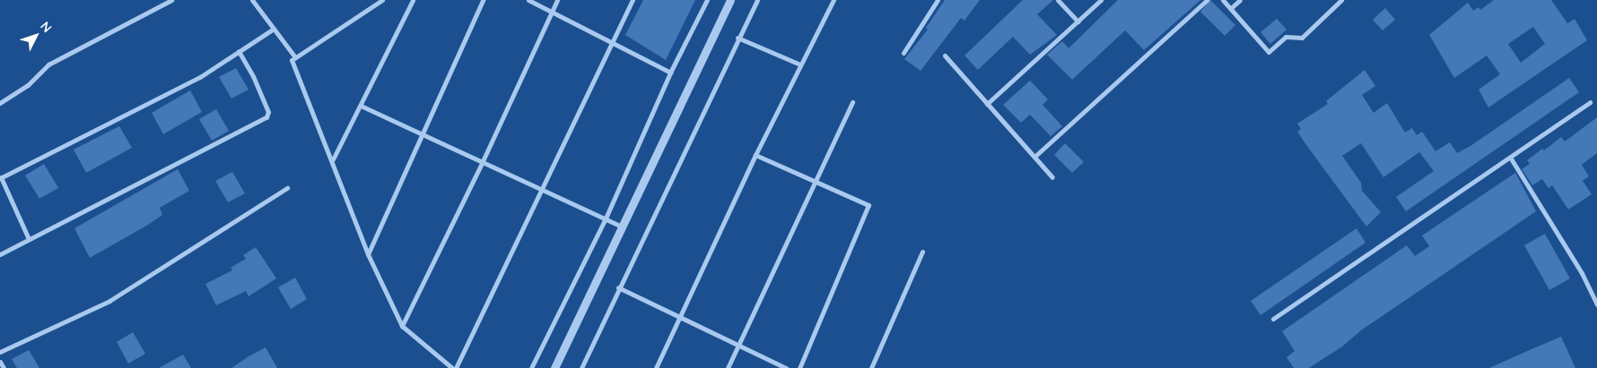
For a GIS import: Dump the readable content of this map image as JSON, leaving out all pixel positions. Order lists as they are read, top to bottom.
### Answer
{
  "north": "top right"
}
